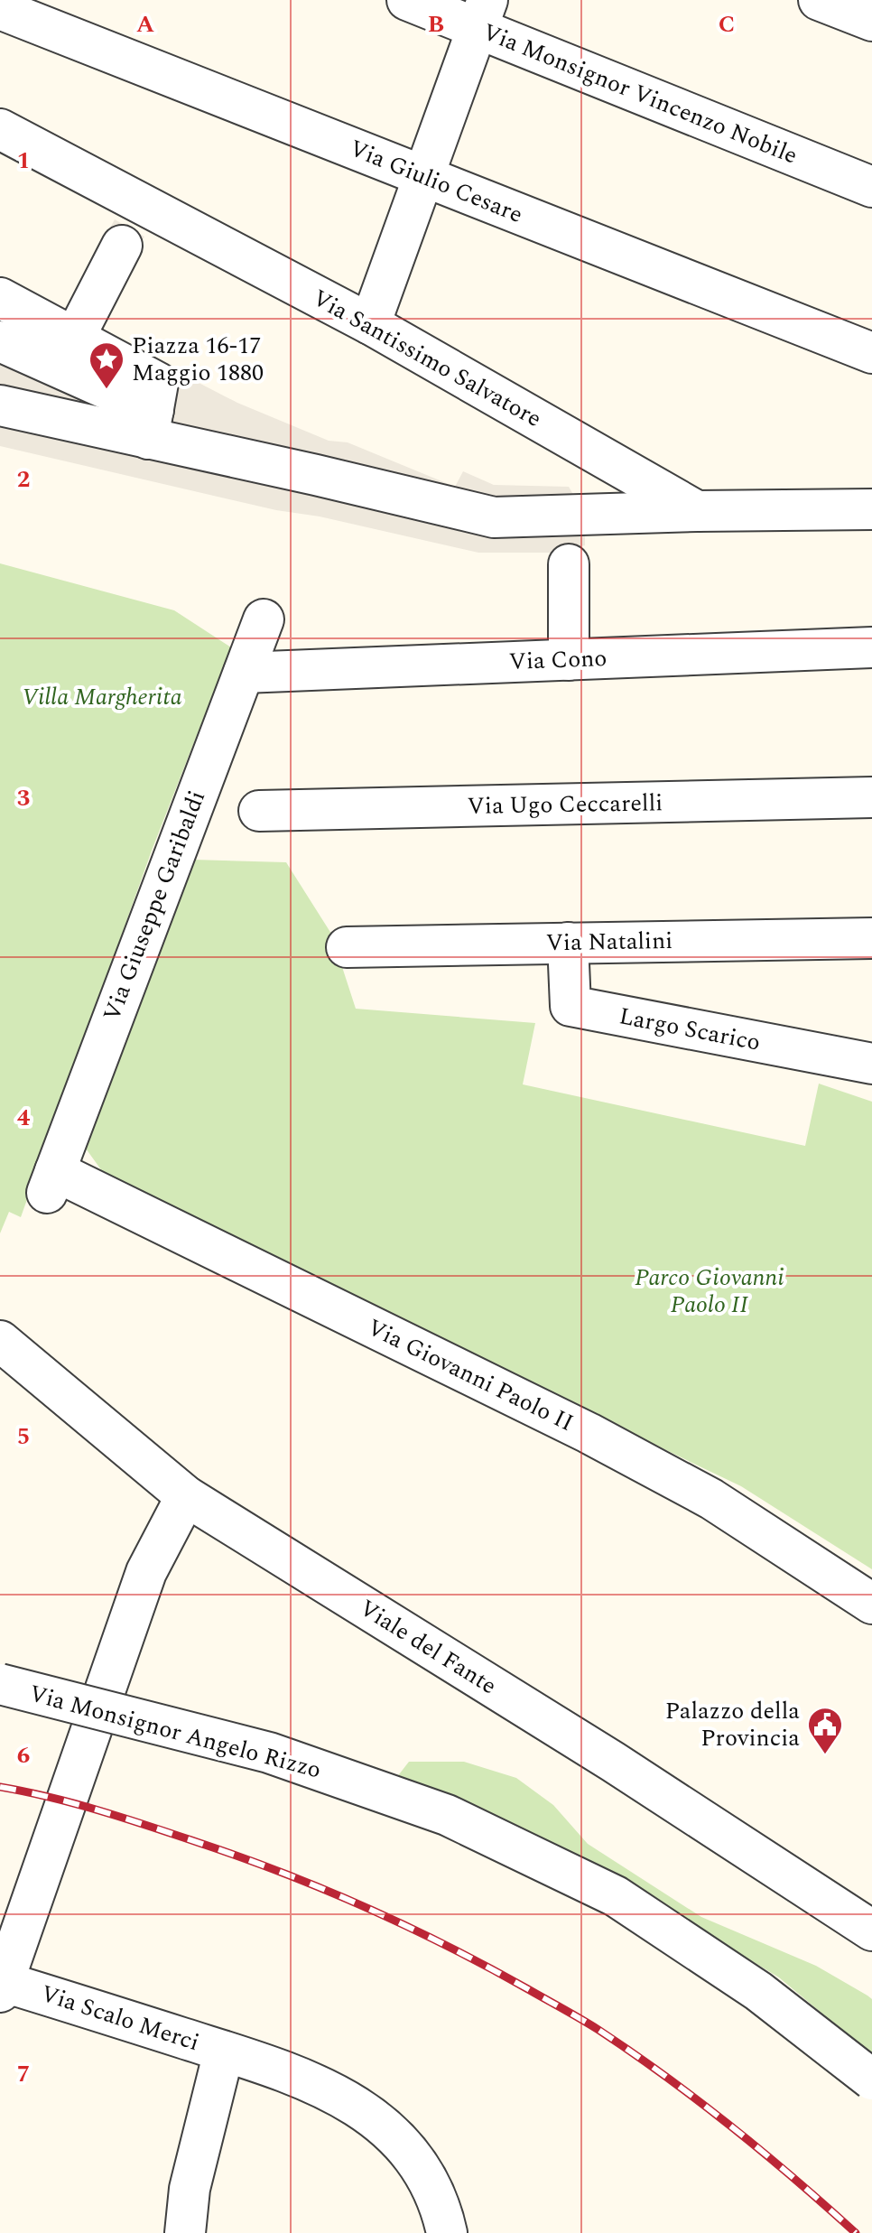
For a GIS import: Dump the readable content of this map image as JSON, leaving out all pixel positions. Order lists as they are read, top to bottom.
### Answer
{
  "streets": {
    "street": [
      "Via Monsignor Vincenzo Nobile",
      "Via Giulio Cesare",
      "Via Santissimo Salvatore",
      "Via Cono",
      "Via Ugo Ceccarelli",
      "Via Giuseppe Garibaldi",
      "Via Natalini",
      "Largo Scarico",
      "Via Giovanni Paolo II",
      "Viale del Fante",
      "Via Monsignor Angelo Rizzo",
      "Via Scalo Merci"
    ]
  },
  "crossings": [
    ["Via Cono", "Via Giuseppe Garibaldi"],
    ["Via Giuseppe Garibaldi", "Via Giovanni Paolo II"],
    ["Via Natalini", "Largo Scarico"]
  ],
  "parks": ["Villa Margherita", "Parco Giovanni Paolo II"],
  "places": {
    "place": ["Piazza 16-17 Maggio 1880"],
    "public building": ["Palazzo della Provincia"]
  },
  "grid": {
    "columns": ["A", "B", "C"],
    "rows": [
      "1",
      "2",
      "3",
      "4",
      "5",
      "6",
      "7"
    ]
  }
}
